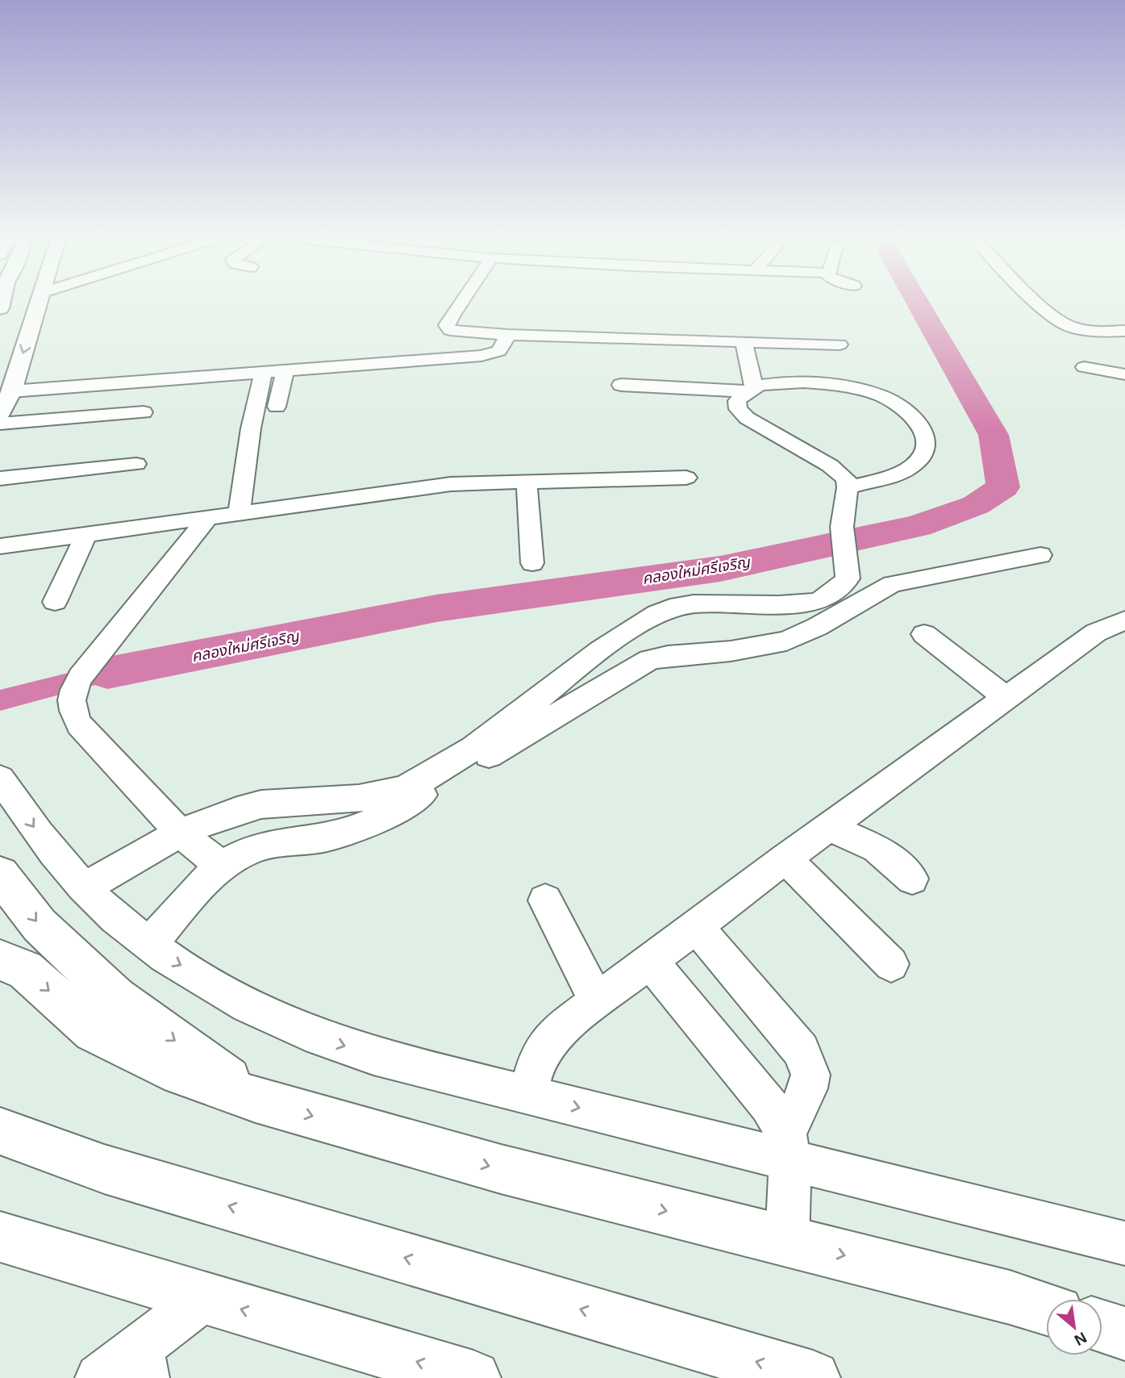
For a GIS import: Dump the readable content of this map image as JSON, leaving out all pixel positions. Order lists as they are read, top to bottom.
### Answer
{
  "water": ["คลองใหม่ศรีเจริญ"],
  "north": "bottom right"
}
